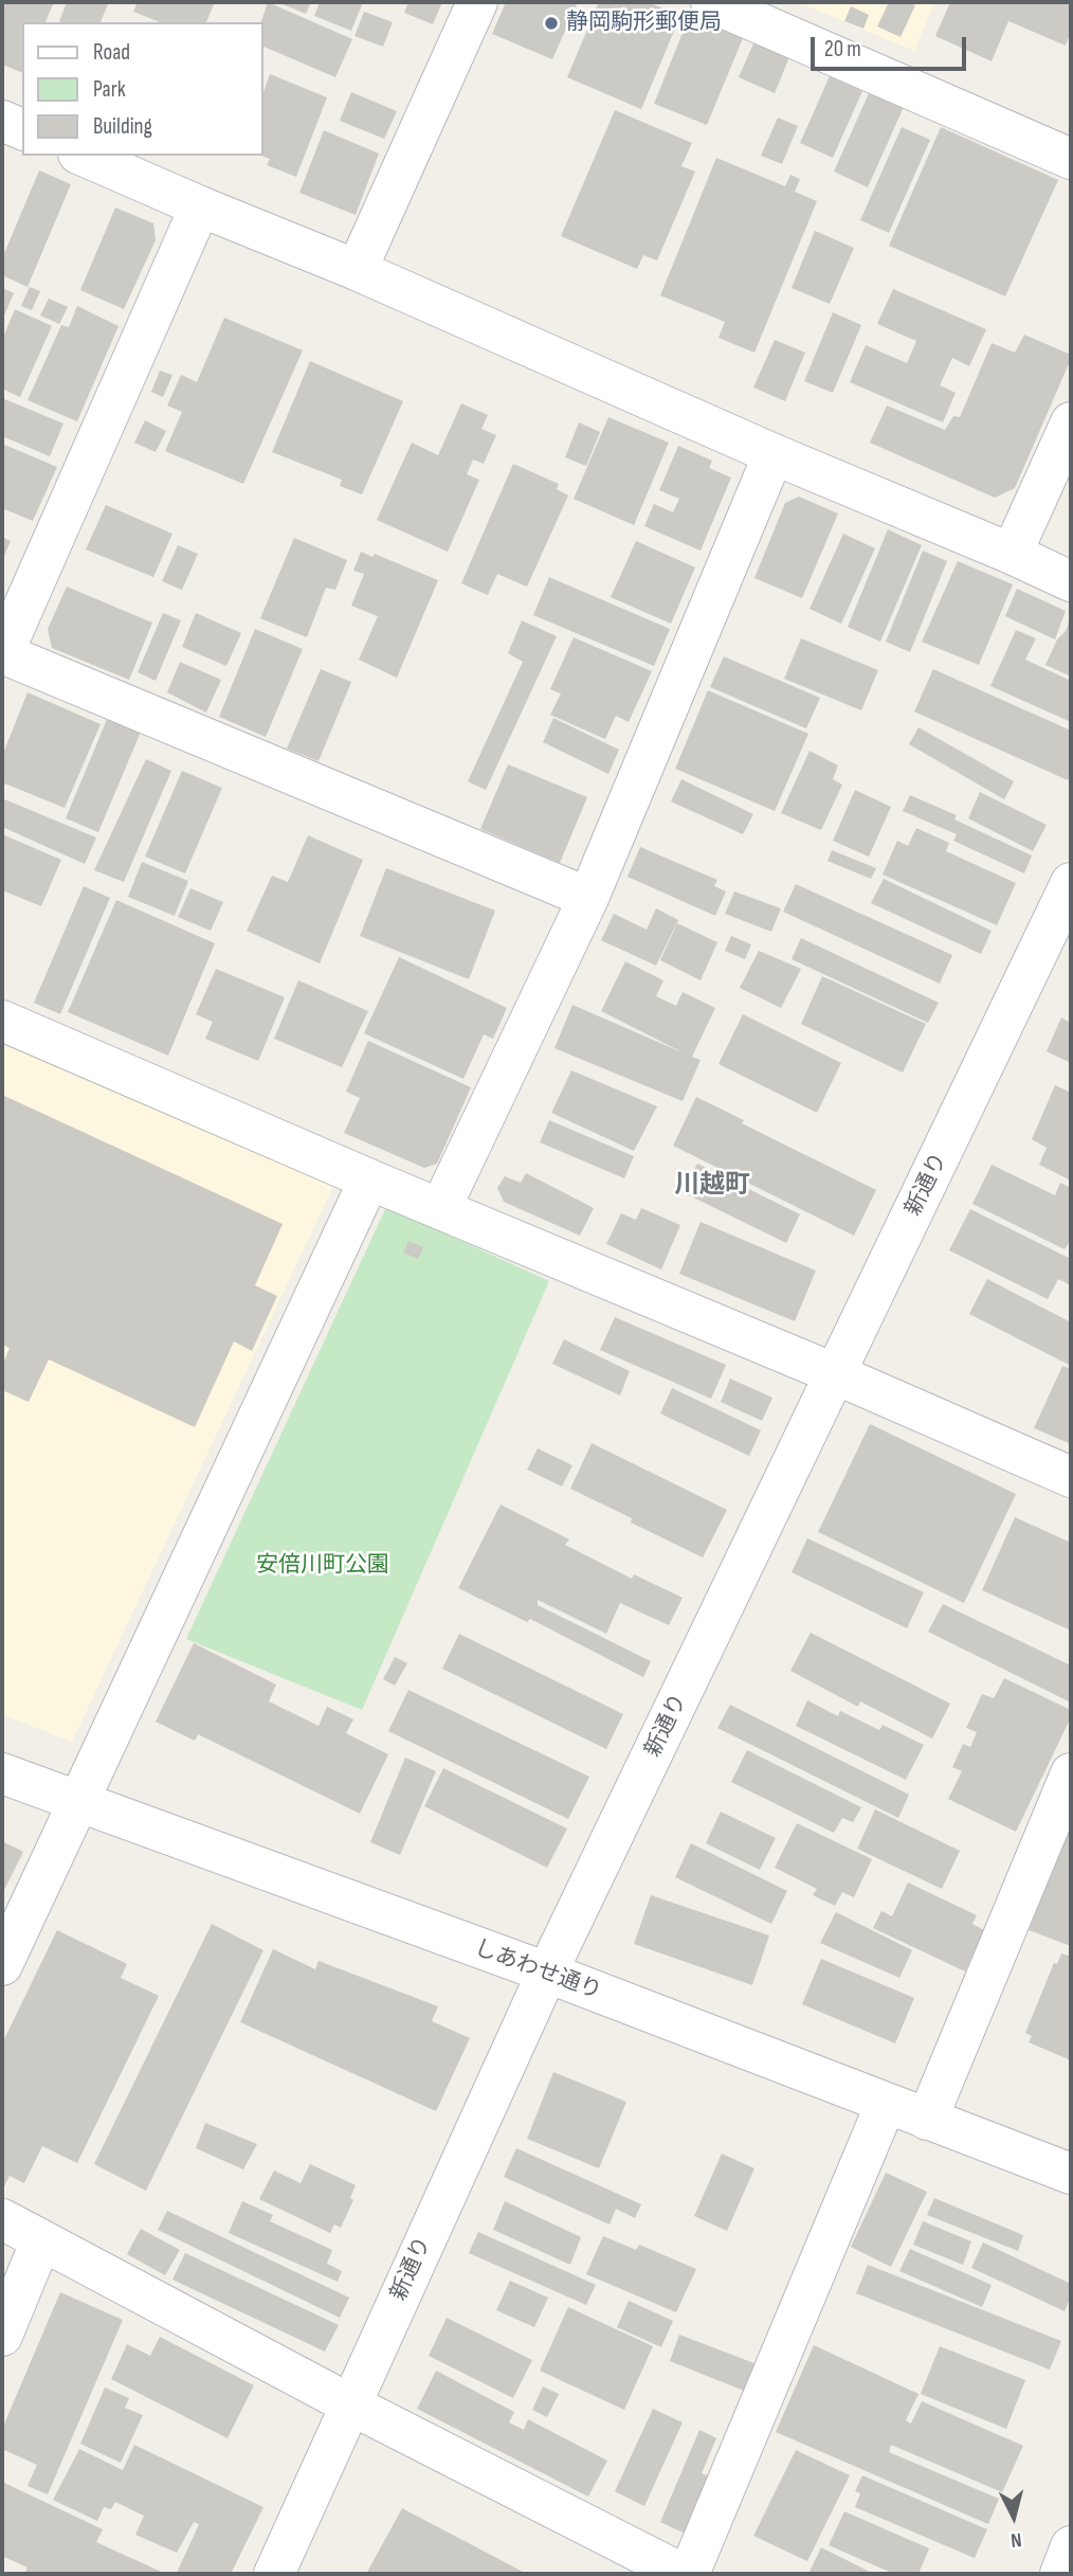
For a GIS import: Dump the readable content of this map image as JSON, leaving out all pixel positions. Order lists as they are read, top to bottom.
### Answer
{
  "streets": {
    "street": ["新通り", "しあわせ通り"]
  },
  "crossings": [
    ["新通り", "しあわせ通り"]
  ],
  "districts": ["川越町"],
  "parks": ["安倍川町公園"],
  "places": ["静岡駒形郵便局"],
  "legend": ["Road", "Park", "Building"],
  "scale_bar": "20 m",
  "north": "bottom"
}
